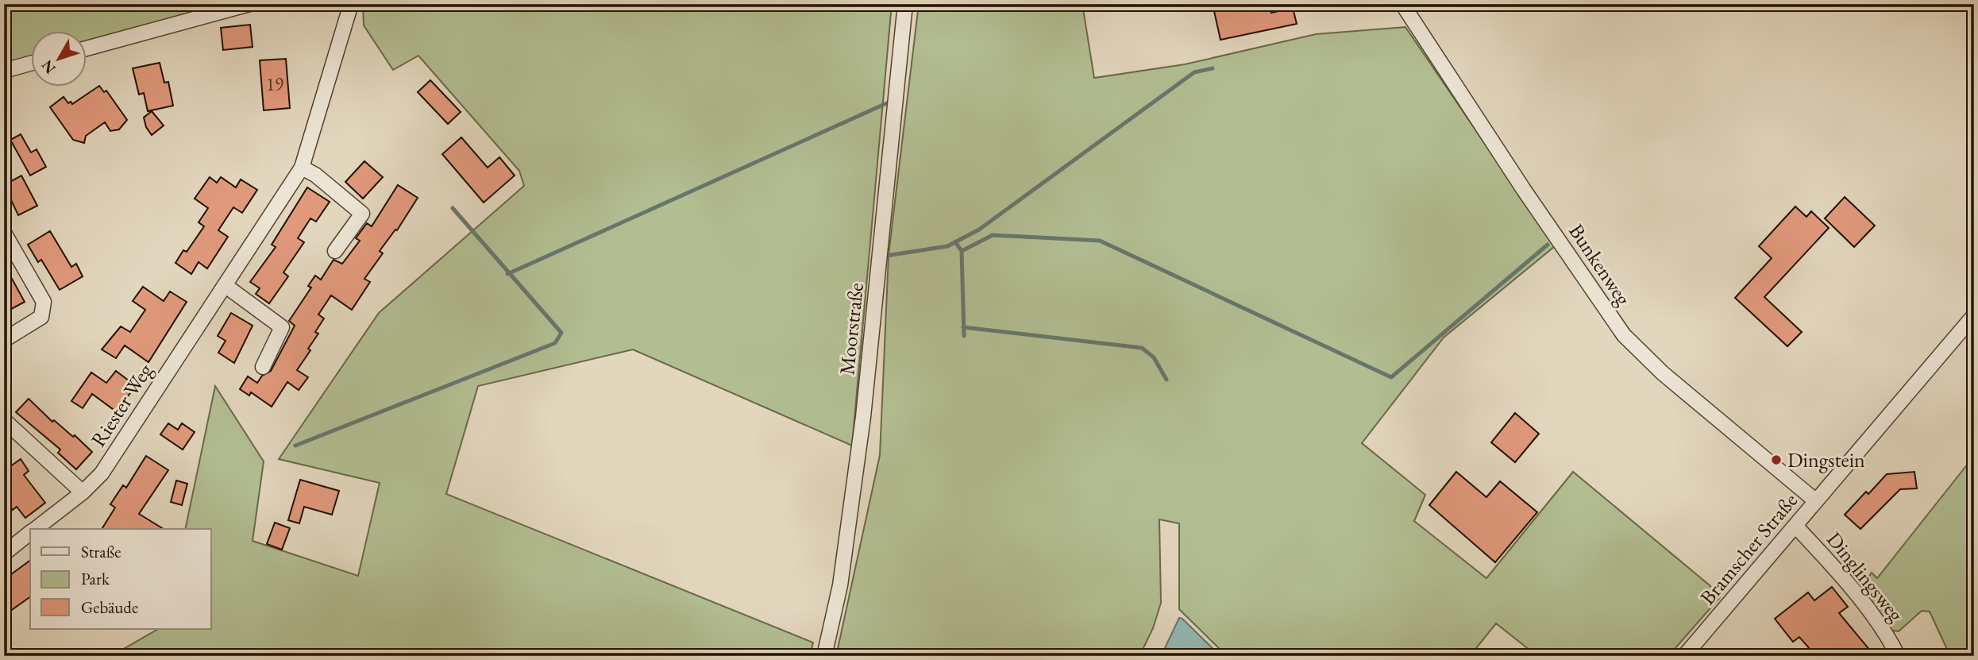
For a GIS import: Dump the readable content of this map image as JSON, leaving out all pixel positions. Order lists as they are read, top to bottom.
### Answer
{
  "streets": {
    "street": [
      "Bunkenweg",
      "Moorstraße",
      "Riester Weg",
      "Bramscher Straße",
      "Dinglingsweg"
    ]
  },
  "crossings": [
    ["Bunkenweg", "Bramscher Straße"],
    ["Bramscher Straße", "Dinglingsweg"]
  ],
  "places": ["Dingstein"],
  "house_numbers": ["19"],
  "legend": ["Straße", "Park", "Gebäude"],
  "north": "bottom left"
}
